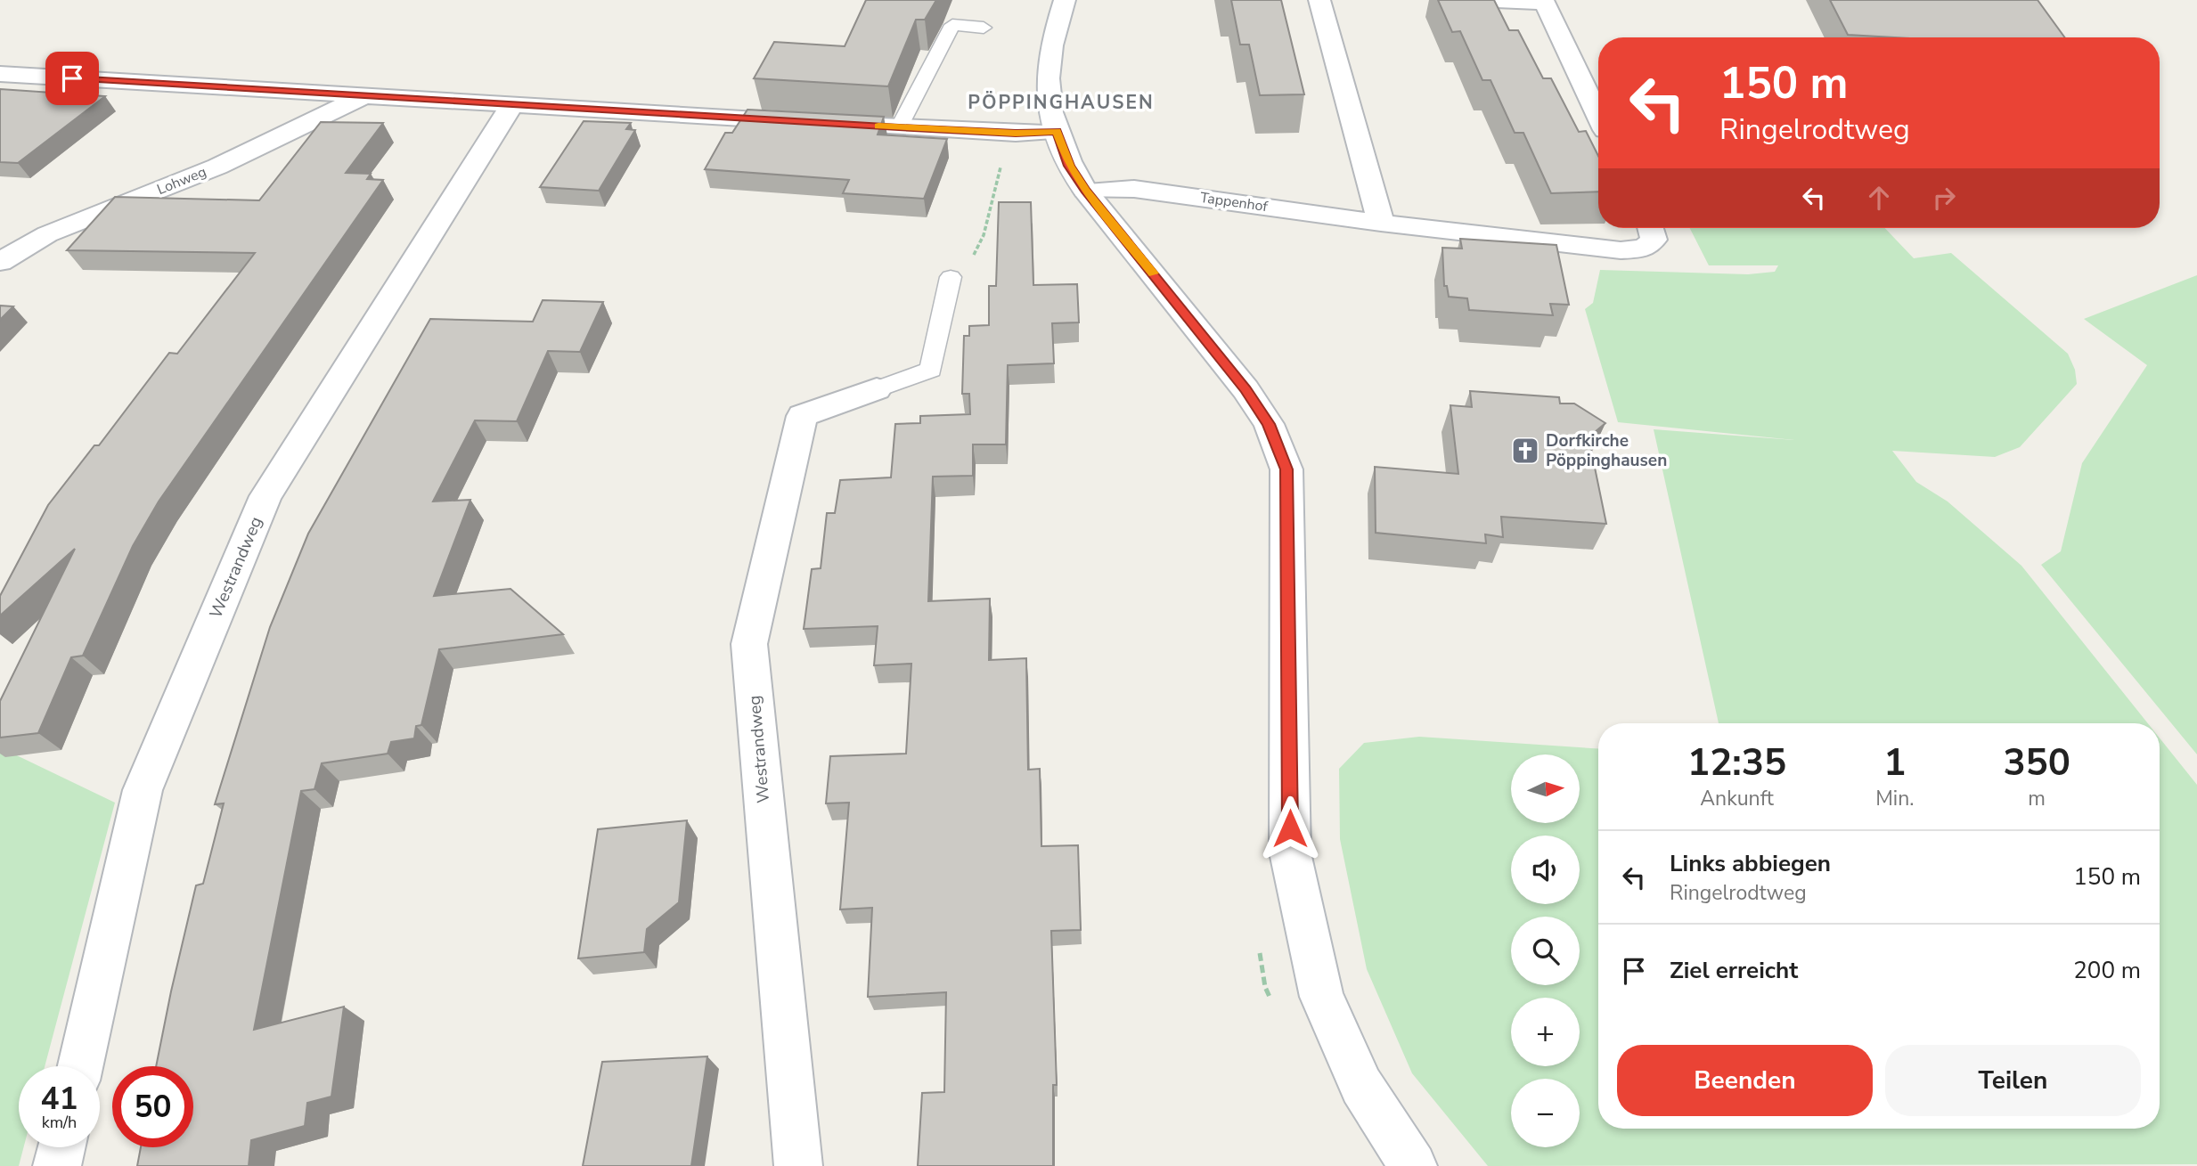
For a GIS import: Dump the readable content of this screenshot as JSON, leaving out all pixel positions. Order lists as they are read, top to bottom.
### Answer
{
  "streets": {
    "street": ["Lohweg", "Tappenhof", "Westrandweg"]
  },
  "districts": ["PÖPPINGHAUSEN"],
  "places": {
    "church": ["Dorfkirche Pöppinghausen"]
  },
  "north": "right",
  "page": {
    "turn": ["150 m", "Ringelrodtweg"],
    "eta": [
      "12:35",
      "Ankunft",
      "1",
      "Min.",
      "350",
      "m"
    ],
    "map_buttons": ["+", "−"],
    "list": [
      {
        "name": "Links abbiegen",
        "note": "Ringelrodtweg",
        "value": "150 m"
      },
      {
        "name": "Ziel erreicht",
        "value": "200 m"
      }
    ],
    "buttons": ["Beenden", "Teilen"],
    "speed": "41 km/h",
    "limit": "50"
  }
}
